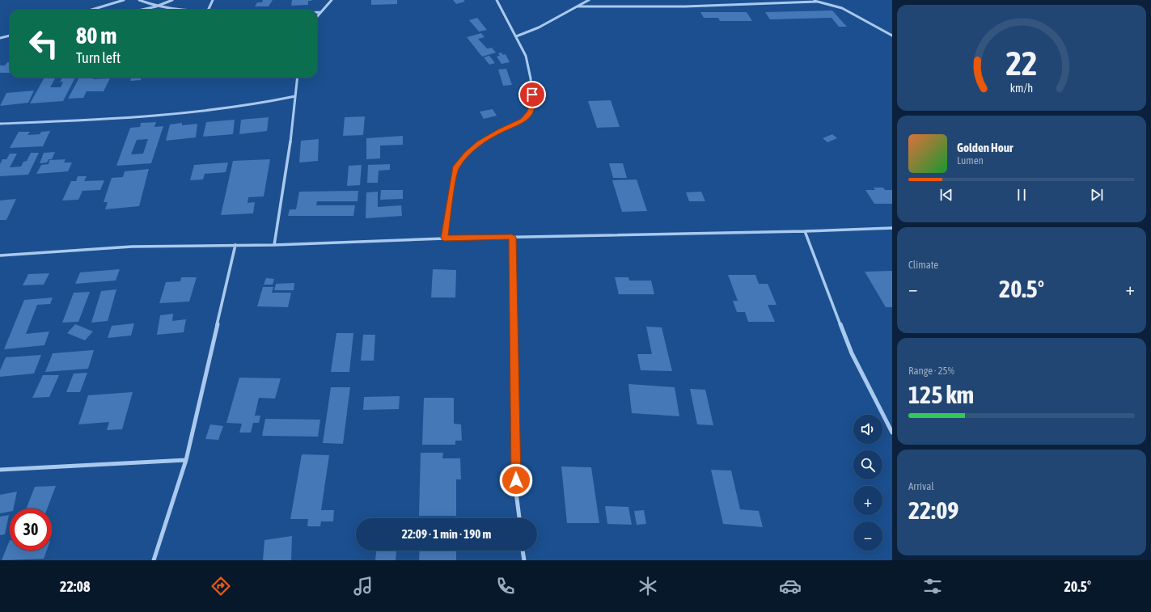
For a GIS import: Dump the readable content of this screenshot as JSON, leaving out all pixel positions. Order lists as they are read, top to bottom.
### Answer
{
  "page": {
    "turn": ["80 m", "Turn left"],
    "song": ["Golden Hour", "Lumen"],
    "tile": [
      "Climate",
      ["Range · 25%", "125 km"],
      ["Arrival", "22:09"]
    ],
    "heat": ["−", "20.5°", "+"],
    "map_buttons": ["+", "−"],
    "limit": "30",
    "trip": "22:09 · 1 min · 190 m",
    "tabs": ["22:08", "20.5°"],
    "gauge": ["22", "km/h"]
  }
}
